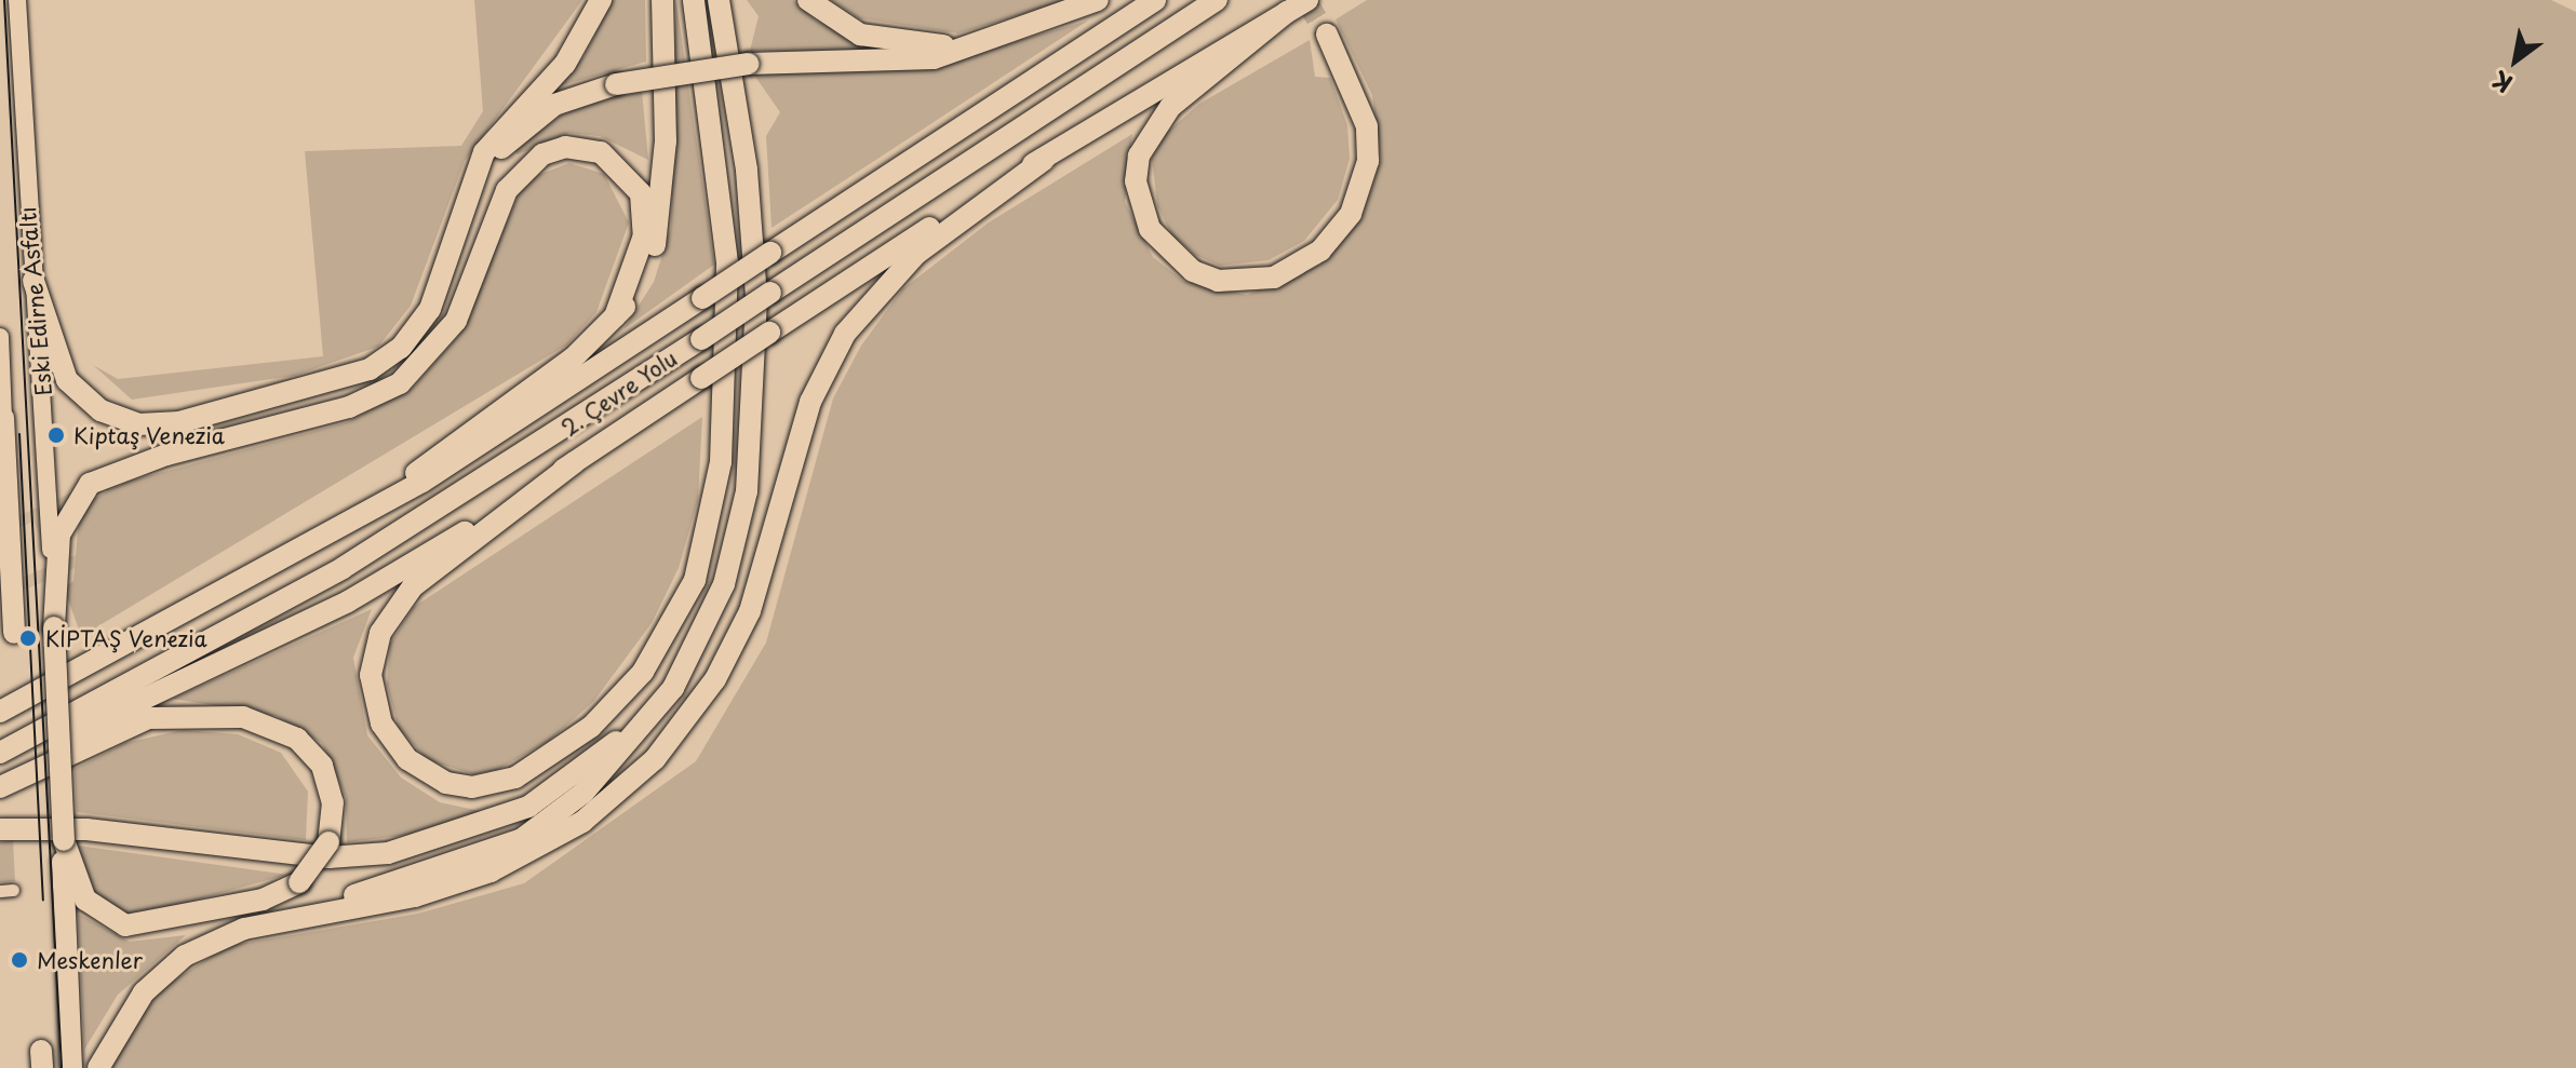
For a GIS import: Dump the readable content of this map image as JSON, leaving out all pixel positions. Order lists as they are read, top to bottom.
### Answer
{
  "streets": {
    "highway": ["Eski Edirne Asfaltı", "2. Çevre Yolu"]
  },
  "places": ["Kiptaş Venezia", "KİPTAŞ Venezia", "Meskenler"],
  "north": "bottom left"
}
